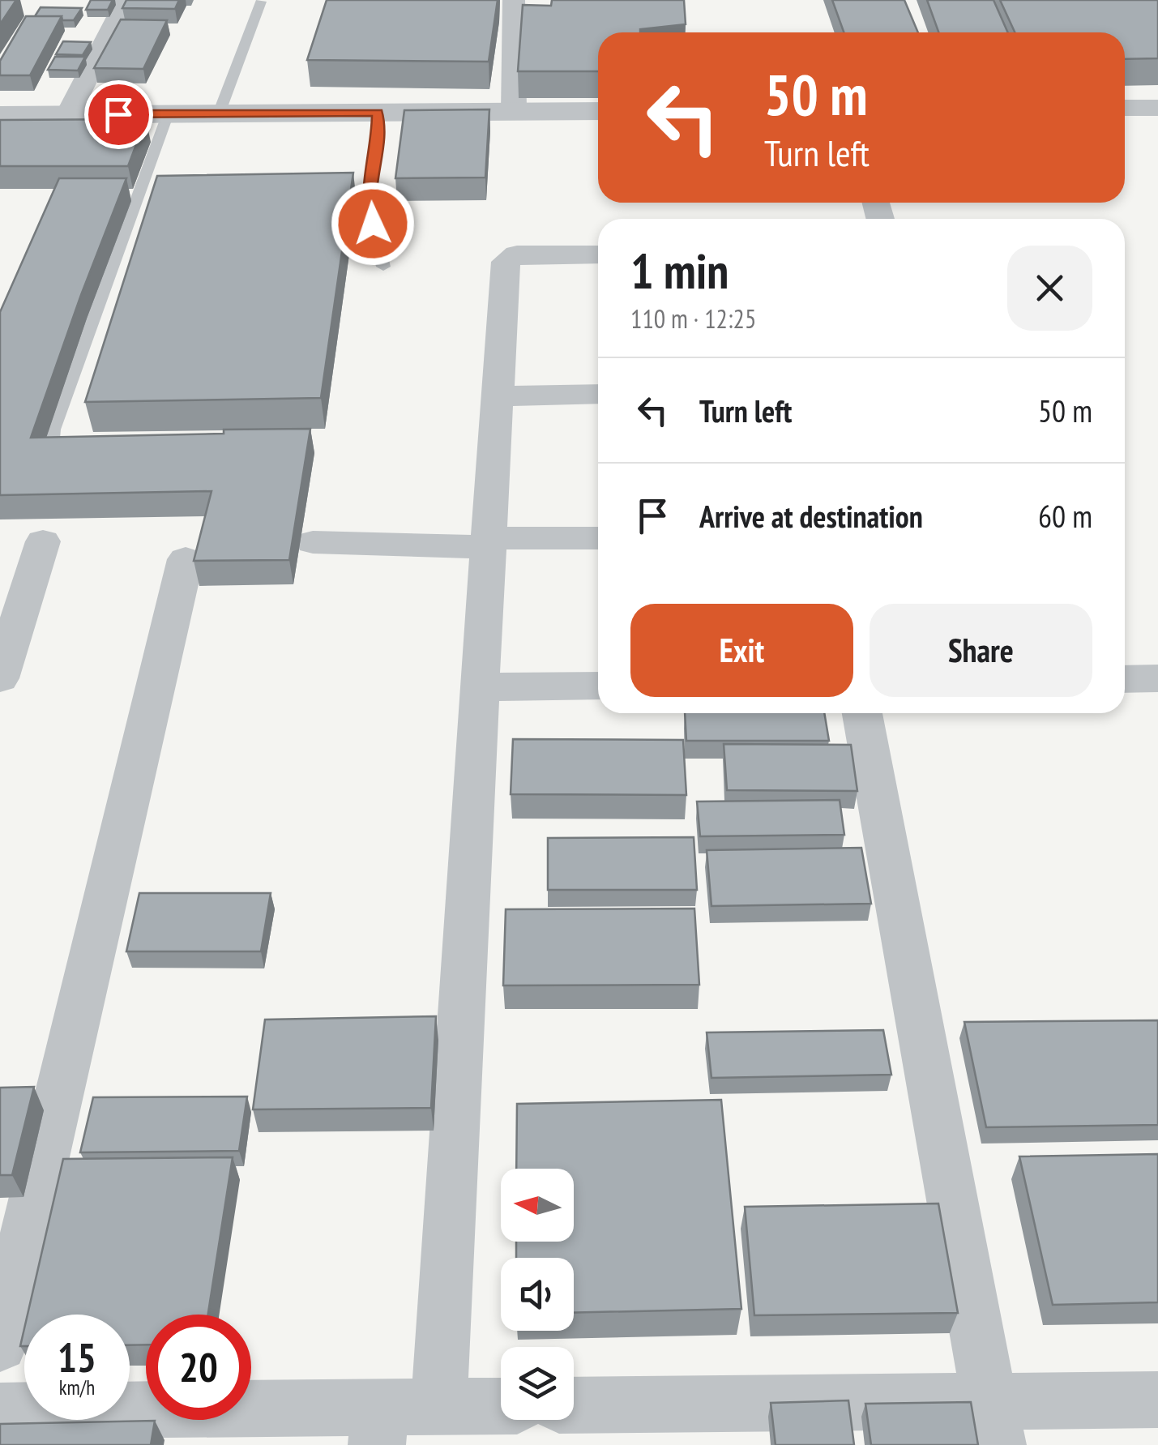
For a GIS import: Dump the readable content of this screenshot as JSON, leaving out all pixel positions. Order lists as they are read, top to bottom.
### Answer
{
  "north": "left",
  "page": {
    "turn": ["50 m", "Turn left"],
    "heading": ["1 min", "110 m · 12:25"],
    "list": [
      {
        "name": "Turn left",
        "value": "50 m"
      },
      {
        "name": "Arrive at destination",
        "value": "60 m"
      }
    ],
    "buttons": ["Exit", "Share"],
    "speed": "15 km/h",
    "limit": "20"
  }
}
